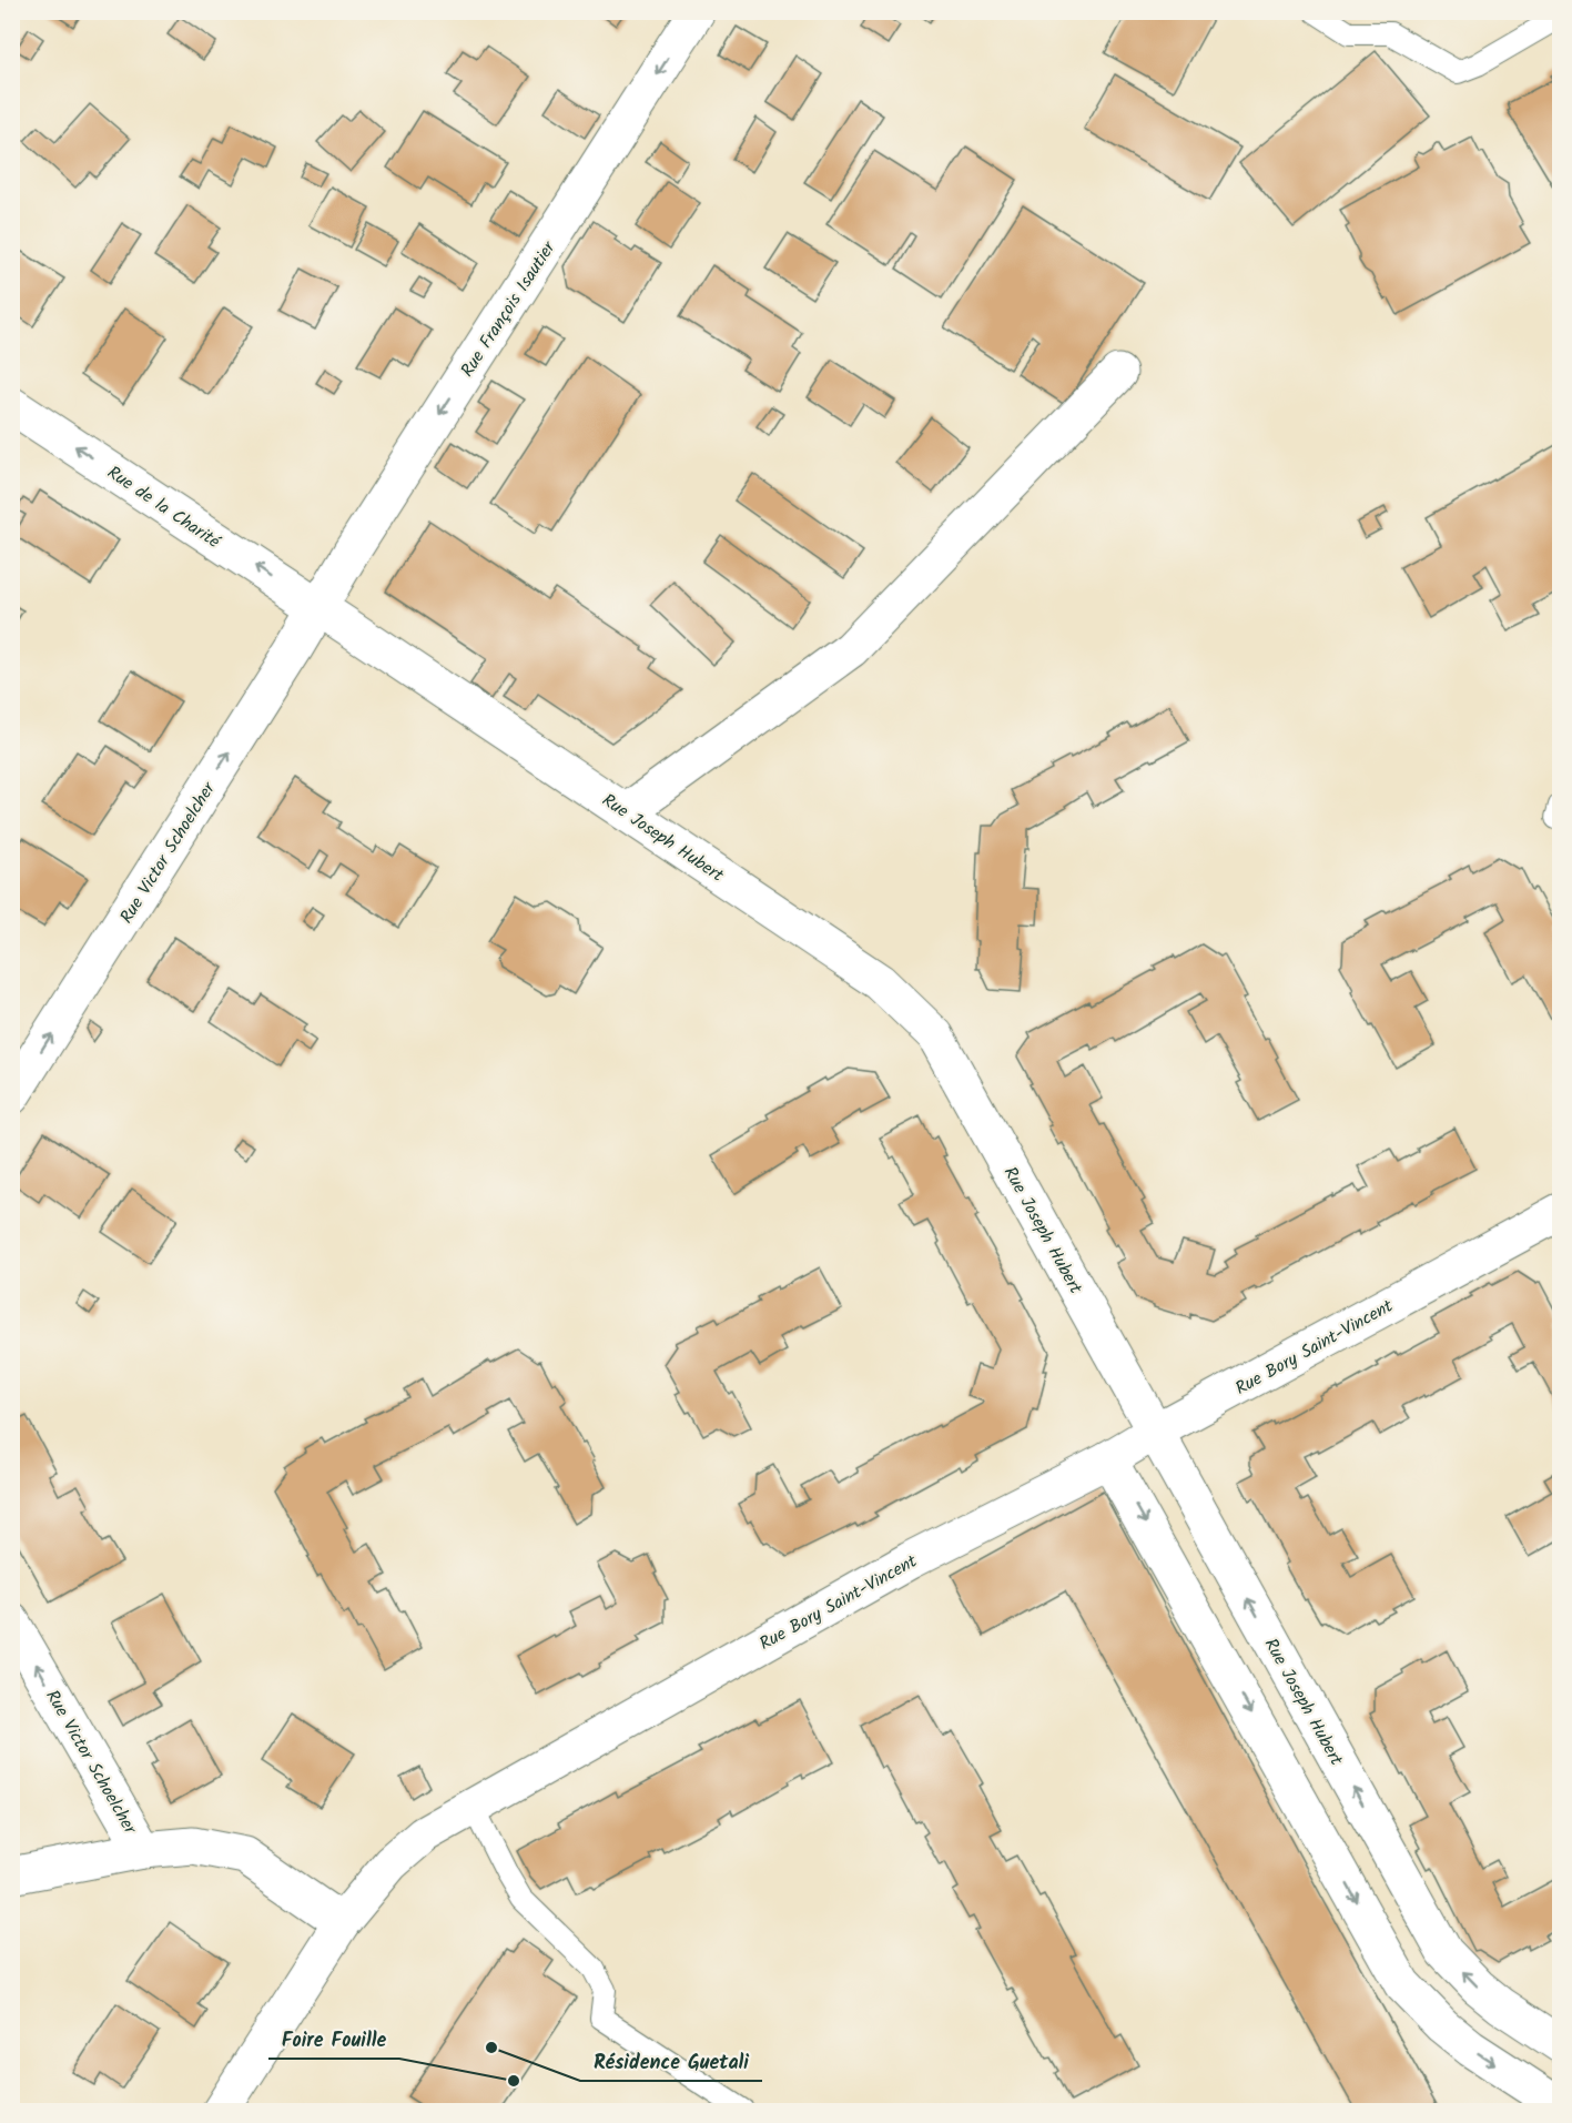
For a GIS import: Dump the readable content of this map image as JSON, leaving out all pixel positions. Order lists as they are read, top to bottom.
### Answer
{
  "streets": {
    "street": [
      "Rue François Isautier",
      "Rue de la Charité",
      "Rue Joseph Hubert",
      "Rue Victor Schoelcher",
      "Rue Bory Saint-Vincent"
    ]
  },
  "crossings": [
    ["Rue François Isautier", "Rue de la Charité"],
    ["Rue François Isautier", "Rue Joseph Hubert"],
    ["Rue François Isautier", "Rue Victor Schoelcher"],
    ["Rue de la Charité", "Rue Joseph Hubert"],
    ["Rue de la Charité", "Rue Victor Schoelcher"],
    ["Rue Joseph Hubert", "Rue Victor Schoelcher"],
    ["Rue Joseph Hubert", "Rue Bory Saint-Vincent"],
    ["Rue Victor Schoelcher", "Rue Bory Saint-Vincent"]
  ],
  "one_way": ["Rue François Isautier", "Rue de la Charité", "Rue Victor Schoelcher"],
  "places": ["Résidence Guetali", "Foire Fouille"]
}
